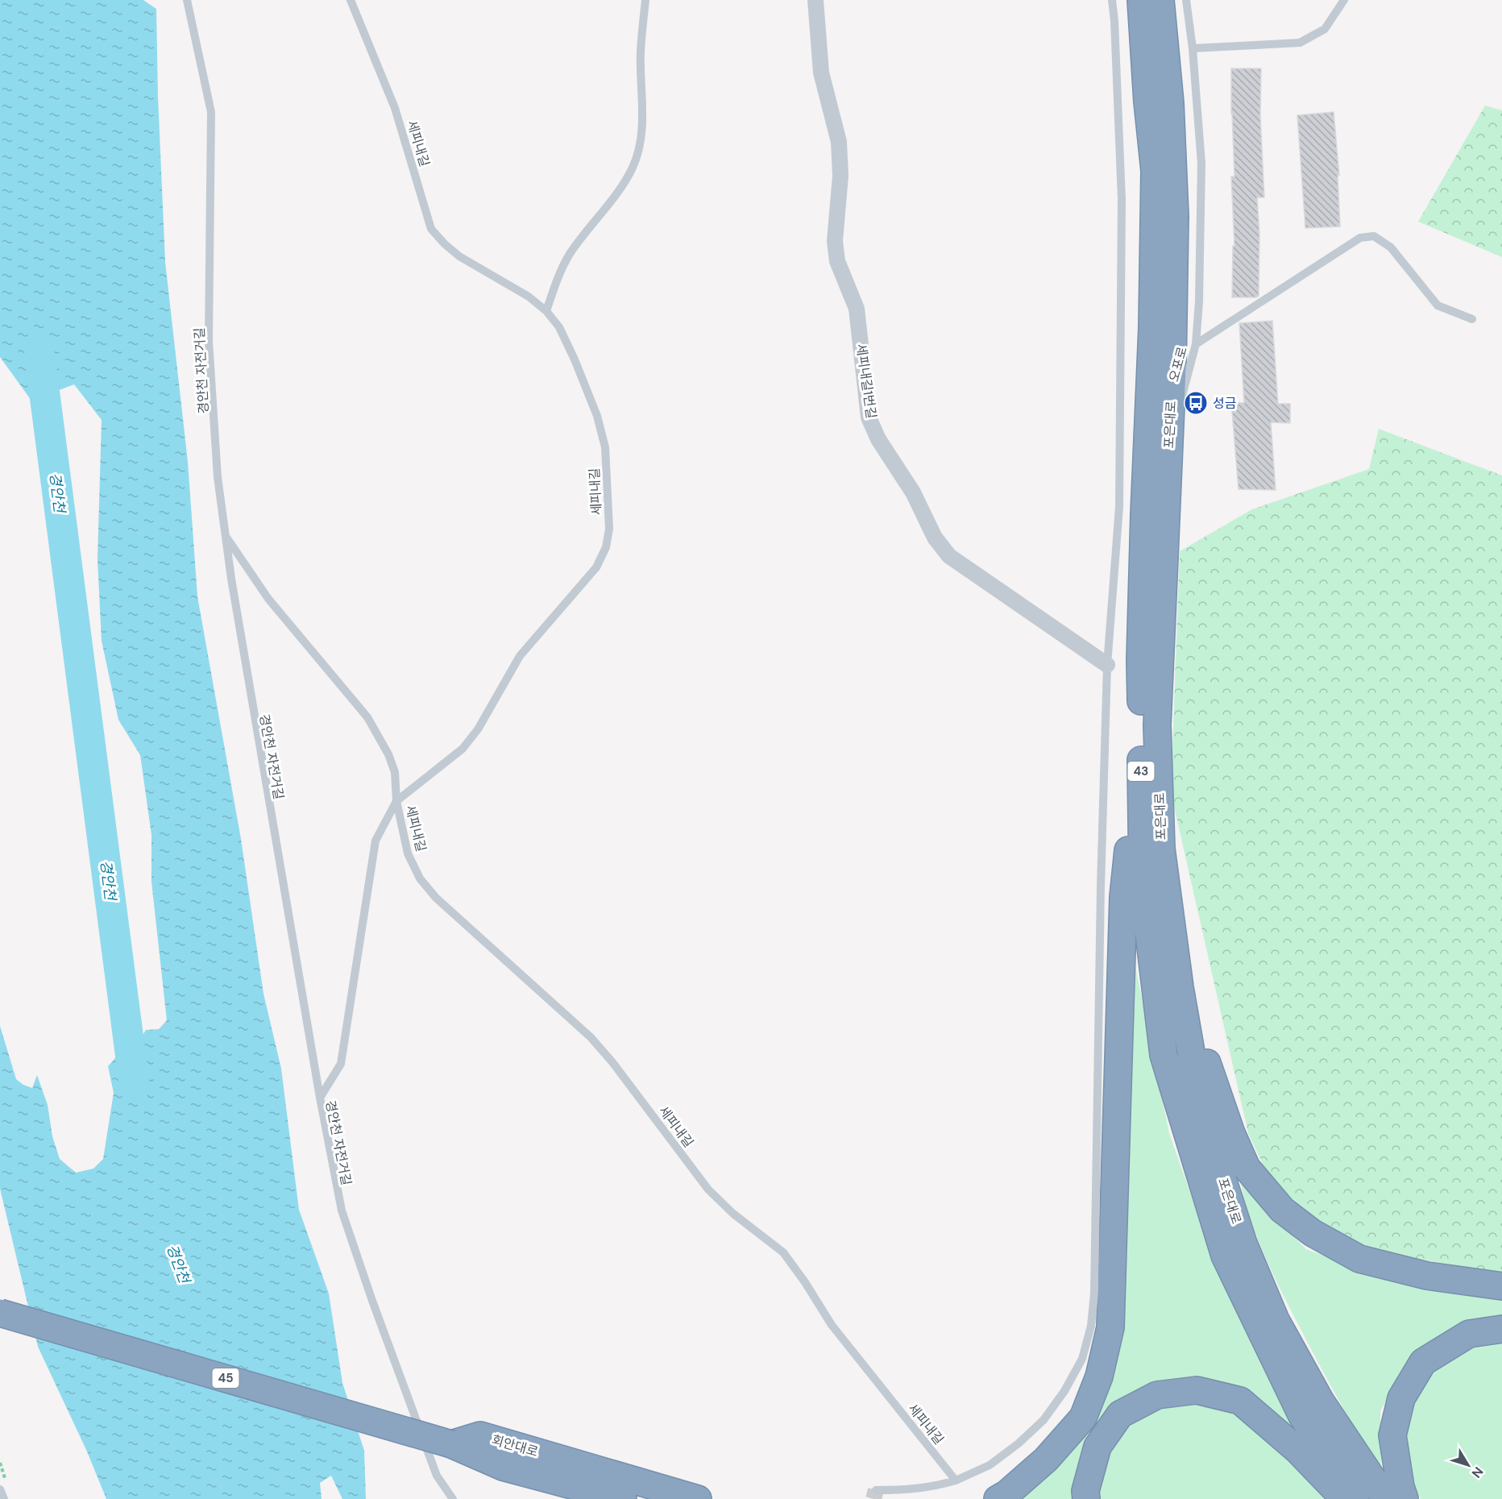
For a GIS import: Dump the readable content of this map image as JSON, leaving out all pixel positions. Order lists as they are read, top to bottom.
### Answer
{
  "streets": {
    "highway": [
      "포은대로",
      "43",
      "45",
      "회안대로"
    ],
    "street": ["세피내길1번길"],
    "lane": ["세피내길", "오포로"]
  },
  "crossings": [
    ["오포로", "포은대로"],
    ["45", "회안대로"]
  ],
  "water": ["경안천"],
  "places": {
    "bus stop": ["성금"]
  },
  "north": "bottom right"
}
